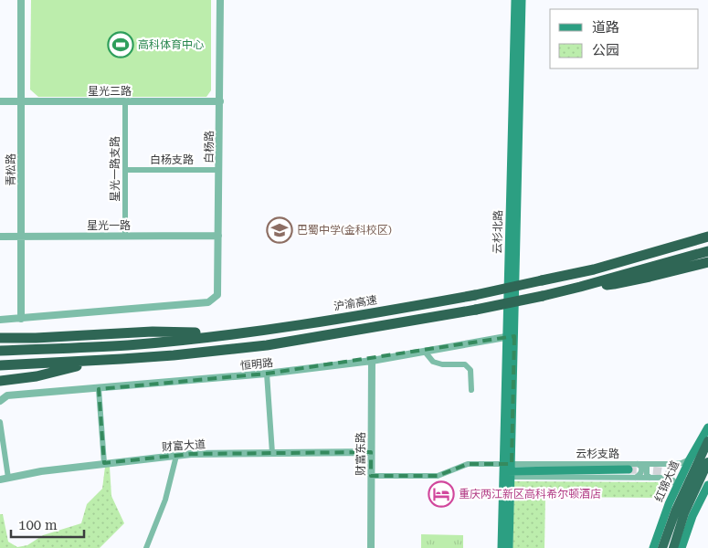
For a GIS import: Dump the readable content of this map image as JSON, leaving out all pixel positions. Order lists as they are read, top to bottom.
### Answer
{
  "streets": {
    "highway": ["沪渝高速", "红锦大道"],
    "main road": ["云杉北路"],
    "street": [
      "星光三路",
      "白杨路",
      "白杨支路",
      "星光一路支路",
      "青松路",
      "星光一路",
      "恒明路",
      "财富大道",
      "财富东路",
      "云杉支路"
    ]
  },
  "crossings": [
    ["星光三路", "白杨路"],
    ["星光三路", "星光一路支路"],
    ["星光三路", "青松路"],
    ["白杨路", "白杨支路"],
    ["白杨路", "青松路"],
    ["白杨路", "星光一路"],
    ["白杨支路", "星光一路支路"],
    ["星光一路支路", "星光一路"],
    ["青松路", "星光一路"],
    ["云杉北路", "恒明路"],
    ["云杉北路", "云杉支路"],
    ["恒明路", "财富东路"],
    ["财富大道", "财富东路"],
    ["云杉支路", "红锦大道"]
  ],
  "places": {
    "sports": ["高科体育中心"],
    "school or university": ["巴蜀中学(金科校区)"],
    "hotel": ["重庆两江新区高科希尔顿酒店"]
  },
  "legend": ["道路", "公园"],
  "scale_bar": "100 m"
}
